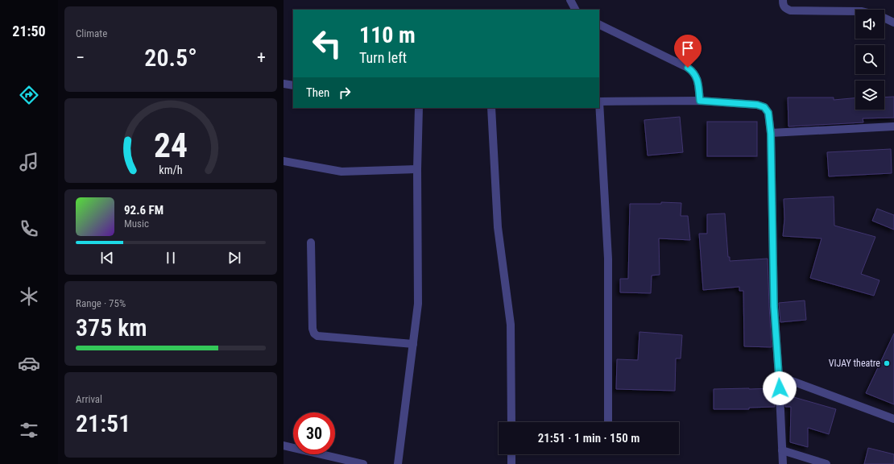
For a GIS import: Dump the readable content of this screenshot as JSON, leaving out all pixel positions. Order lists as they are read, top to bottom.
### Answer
{
  "places": ["VIJAY theatre"],
  "page": {
    "tabs": "21:50",
    "tile": [
      "Climate",
      ["Range · 75%", "375 km"],
      ["Arrival", "21:51"]
    ],
    "turn": ["110 m", "Turn left"],
    "heat": ["−", "20.5°", "+"],
    "then": "Then",
    "song": ["92.6 FM", "Music"],
    "limit": "30",
    "trip": "21:51 · 1 min · 150 m",
    "gauge": ["24", "km/h"]
  }
}
